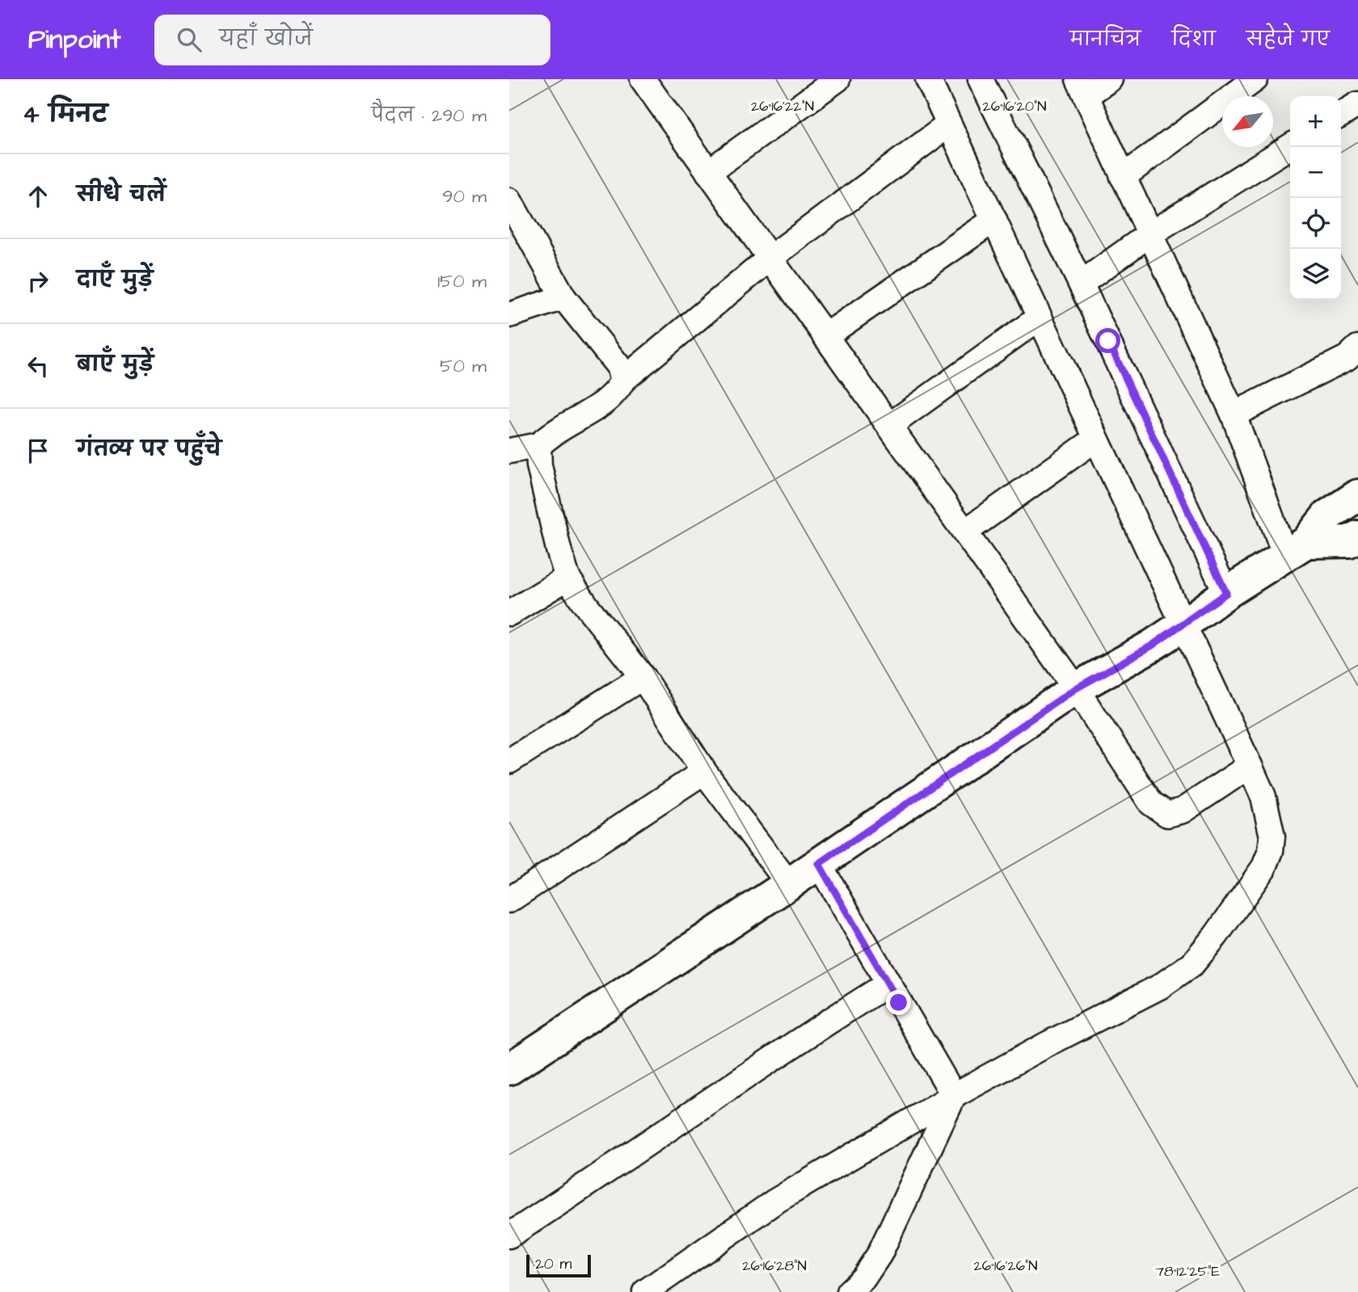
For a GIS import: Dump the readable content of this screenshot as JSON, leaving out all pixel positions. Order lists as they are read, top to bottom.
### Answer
{
  "scale_bar": "20 m",
  "north": "bottom left",
  "page": {
    "header": "Pinpoint",
    "search": "यहाँ खोजें",
    "nav": ["मानचित्र", "दिशा", "सहेजे गए"],
    "heading": ["4 मिनट", "पैदल · 290 m"],
    "map_buttons": ["+", "−"],
    "list": [
      ["सीधे चलें", "90 m"],
      ["दाएँ मुड़ें", "150 m"],
      ["बाएँ मुड़ें", "50 m"],
      "गंतव्य पर पहुँचे"
    ],
    "scale": "20 m"
  },
  "coordinates": [
    "26°16'22\"N",
    "26°16'20\"N",
    "26°16'28\"N",
    "26°16'26\"N",
    "78°12'25\"E"
  ]
}
